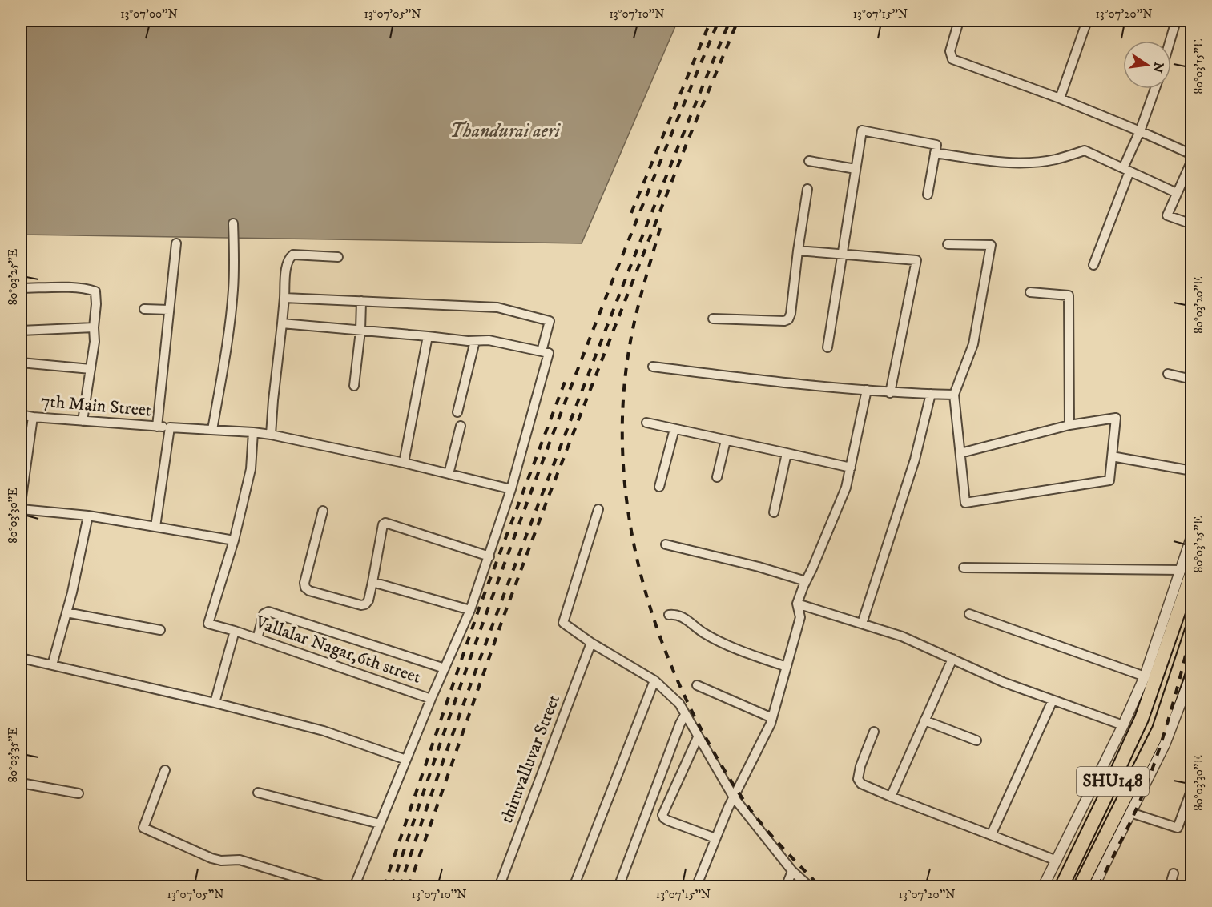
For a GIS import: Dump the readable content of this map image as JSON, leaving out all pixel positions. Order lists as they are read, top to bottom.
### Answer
{
  "streets": {
    "highway": ["SHU148"],
    "street": ["7th Main Street", "Vallalar Nagar,6th street", "thiruvalluvar Street"]
  },
  "water": ["Thandurai aeri"],
  "north": "right",
  "coordinates": [
    "13°07'00\"N",
    "13°07'05\"N",
    "13°07'10\"N",
    "13°07'15\"N",
    "13°07'20\"N",
    "80°03'15\"E",
    "80°03'25\"E",
    "80°03'20\"E",
    "80°03'30\"E",
    "80°03'35\"E"
  ]
}
